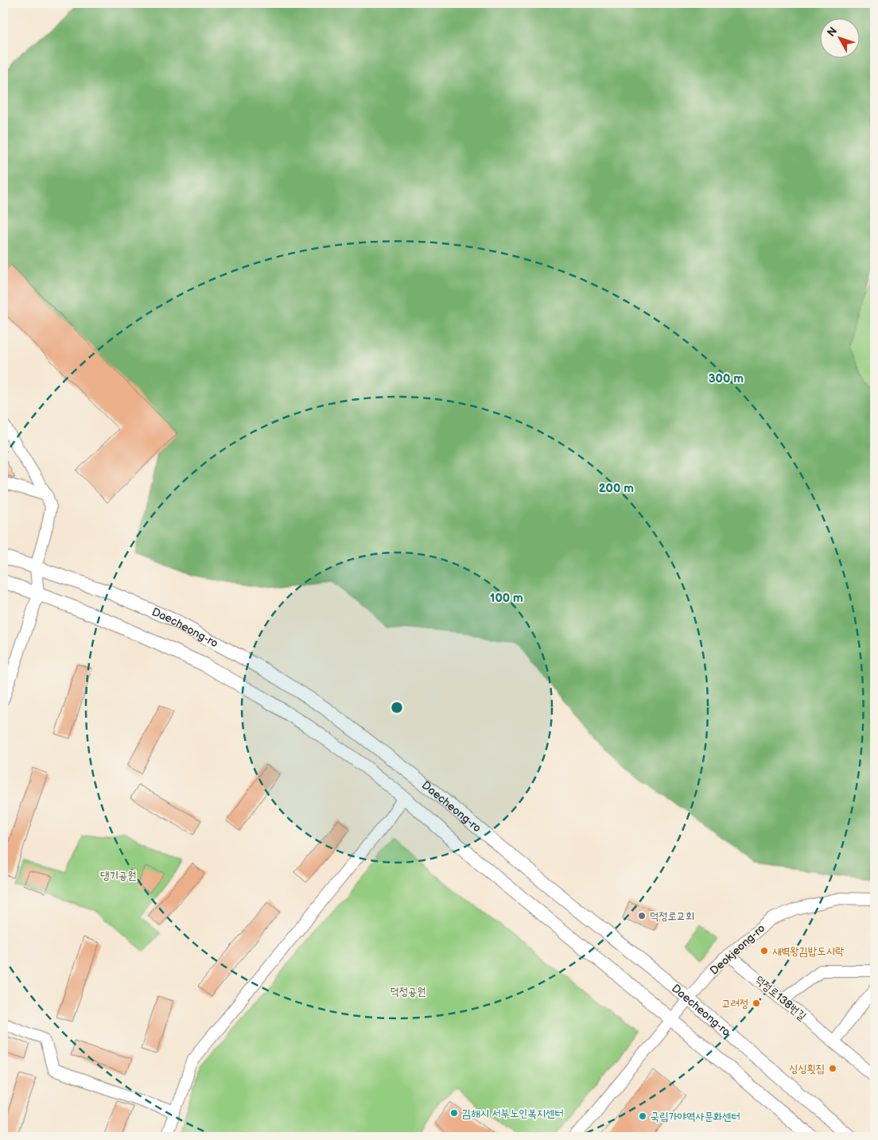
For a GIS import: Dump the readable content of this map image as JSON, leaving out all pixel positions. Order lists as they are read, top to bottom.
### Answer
{
  "streets": {
    "main road": ["Daecheong-ro"],
    "street": ["Deokjeong-ro", "덕정로138번길"]
  },
  "crossings": [
    ["Daecheong-ro", "Deokjeong-ro"],
    ["Deokjeong-ro", "덕정로138번길"]
  ],
  "parks": ["댕기공원", "덕정공원"],
  "places": [
    "덕정로교회",
    "새벽왕김밥도시락",
    "고려정",
    "싱싱횟집",
    "김해시 서부노인복지센터",
    "국립가야역사문화센터"
  ],
  "north": "top left",
  "rings": ["300 m", "200 m", "100 m"]
}
